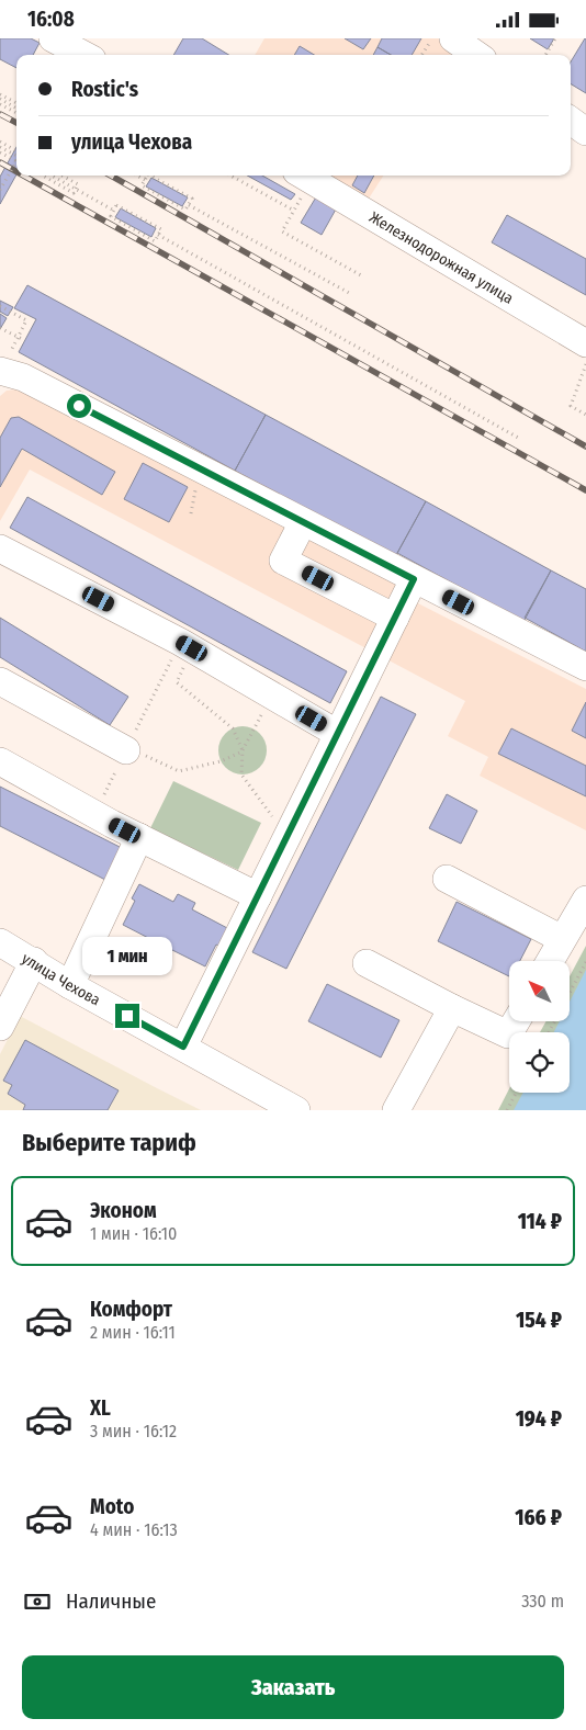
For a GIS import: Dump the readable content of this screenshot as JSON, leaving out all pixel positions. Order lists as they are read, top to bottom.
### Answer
{
  "streets": {
    "street": ["Железнодорожная улица", "улица Чехова"]
  },
  "north": "top left",
  "page": {
    "status": "16:08",
    "banner": ["Rostic's", "улица Чехова"],
    "bubble": "1 мин",
    "heading": "Выберите тариф",
    "list": [
      {
        "name": "Эконом",
        "note": "1 мин · 16:10",
        "value": "114 ₽"
      },
      {
        "name": "Комфорт",
        "note": "2 мин · 16:11",
        "value": "154 ₽"
      },
      {
        "name": "XL",
        "note": "3 мин · 16:12",
        "value": "194 ₽"
      },
      {
        "name": "Moto",
        "note": "4 мин · 16:13",
        "value": "166 ₽"
      }
    ],
    "pay": ["Наличные", "330 m"],
    "buttons": "Заказать"
  }
}
